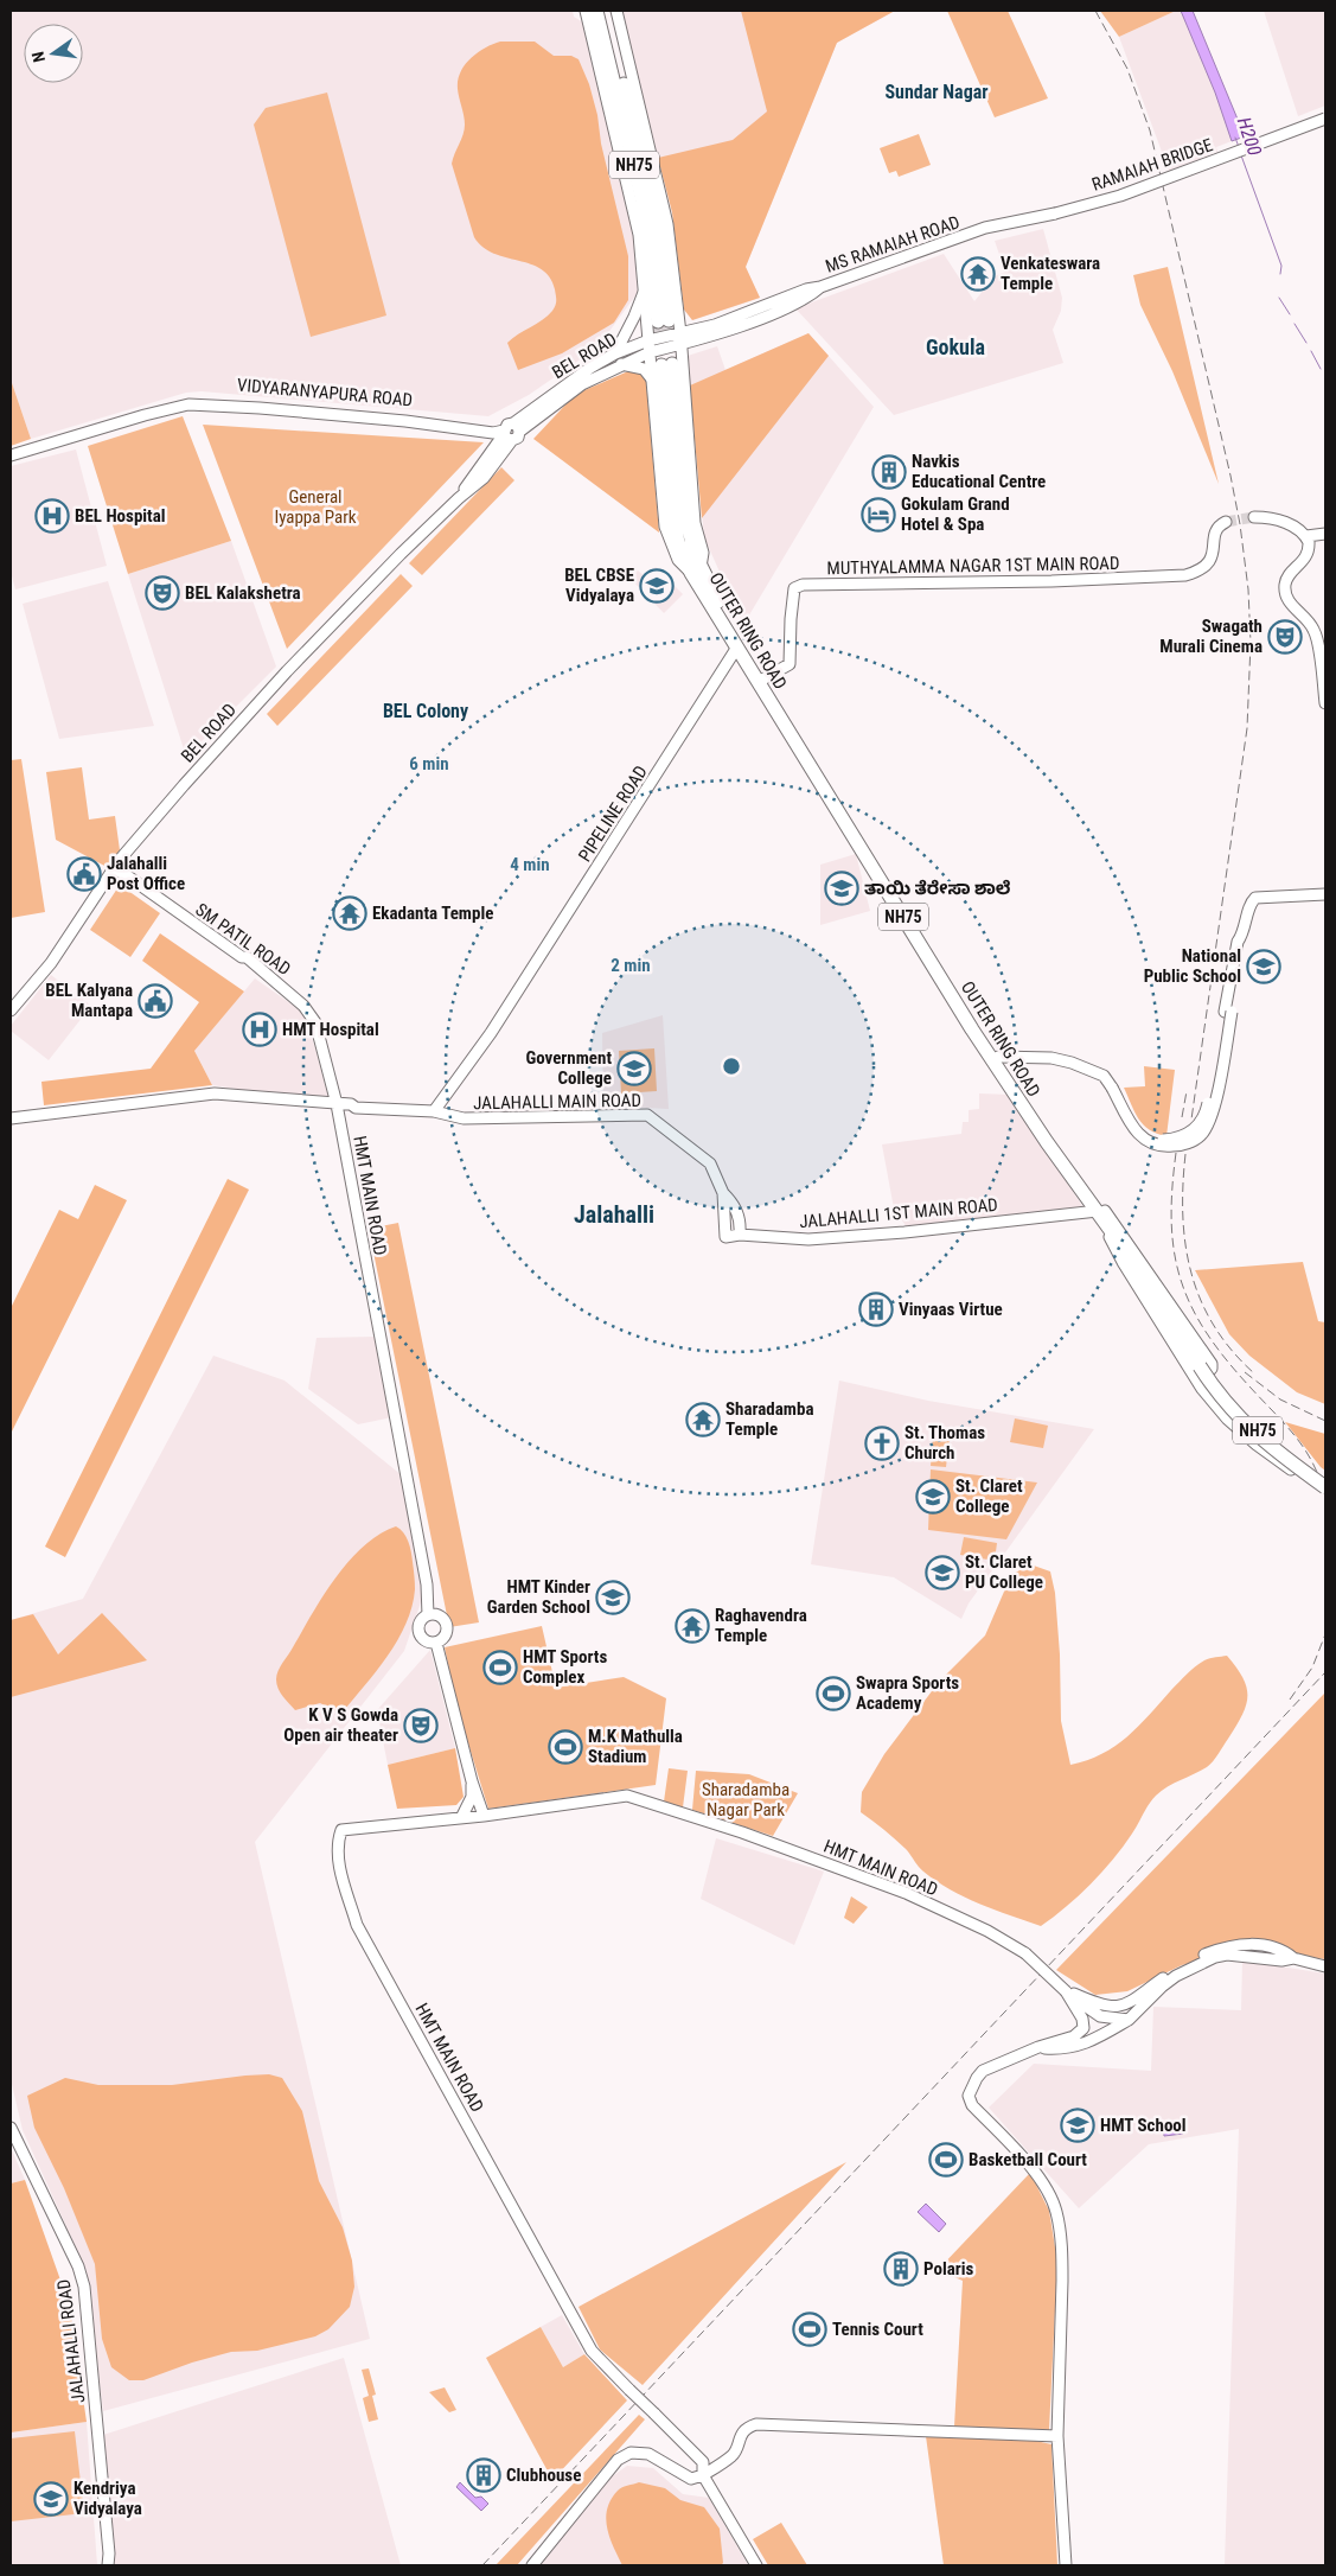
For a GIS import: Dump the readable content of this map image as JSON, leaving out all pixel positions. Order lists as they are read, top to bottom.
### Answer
{
  "streets": {
    "highway": ["NH75", "OUTER RING ROAD"],
    "street": [
      "RAMAIAH BRIDGE",
      "MS RAMAIAH ROAD",
      "BEL ROAD",
      "VIDYARANYAPURA ROAD",
      "MUTHYALAMMA NAGAR 1ST MAIN ROAD",
      "PIPELINE ROAD",
      "SM PATIL ROAD",
      "JALAHALLI MAIN ROAD",
      "HMT MAIN ROAD",
      "JALAHALLI 1ST MAIN ROAD",
      "JALAHALLI ROAD"
    ]
  },
  "crossings": [
    ["NH75", "OUTER RING ROAD"],
    ["RAMAIAH BRIDGE", "MS RAMAIAH ROAD"],
    ["MS RAMAIAH ROAD", "BEL ROAD"],
    ["BEL ROAD", "VIDYARANYAPURA ROAD"],
    ["BEL ROAD", "SM PATIL ROAD"],
    ["MUTHYALAMMA NAGAR 1ST MAIN ROAD", "OUTER RING ROAD"],
    ["OUTER RING ROAD", "PIPELINE ROAD"],
    ["OUTER RING ROAD", "JALAHALLI 1ST MAIN ROAD"],
    ["PIPELINE ROAD", "JALAHALLI MAIN ROAD"],
    ["SM PATIL ROAD", "JALAHALLI MAIN ROAD"],
    ["SM PATIL ROAD", "HMT MAIN ROAD"],
    ["JALAHALLI MAIN ROAD", "HMT MAIN ROAD"],
    ["JALAHALLI MAIN ROAD", "JALAHALLI 1ST MAIN ROAD"]
  ],
  "districts": [
    "Sundar Nagar",
    "Gokula",
    "BEL Colony",
    "Jalahalli"
  ],
  "water": ["H200"],
  "parks": ["General Iyappa Park", "Sharadamba Nagar Park"],
  "places": {
    "temple": [
      "Venkateswara Temple",
      "Ekadanta Temple",
      "Sharadamba Temple",
      "Raghavendra Temple"
    ],
    "building": [
      "Navkis Educational Centre",
      "Vinyaas Virtue",
      "Polaris",
      "Clubhouse"
    ],
    "hotel": ["Gokulam Grand Hotel & Spa"],
    "hospital": ["BEL Hospital", "HMT Hospital"],
    "school or university": [
      "BEL CBSE Vidyalaya",
      "ತಾಯಿ ತೆರೇಸಾ ಶಾಲೆ",
      "National Public School",
      "Government College",
      "St. Claret College",
      "St. Claret PU College",
      "HMT Kinder Garden School",
      "HMT School",
      "Kendriya Vidyalaya"
    ],
    "theatre": ["BEL Kalakshetra", "Swagath Murali Cinema", "K V S Gowda Open air theater"],
    "public building": ["Jalahalli Post Office", "BEL Kalyana Mantapa"],
    "church": ["St. Thomas Church"],
    "sports": [
      "HMT Sports Complex",
      "Swapra Sports Academy",
      "M.K Mathulla Stadium",
      "Basketball Court",
      "Tennis Court"
    ]
  },
  "north": "left",
  "rings": ["6 min", "4 min", "2 min"]
}
